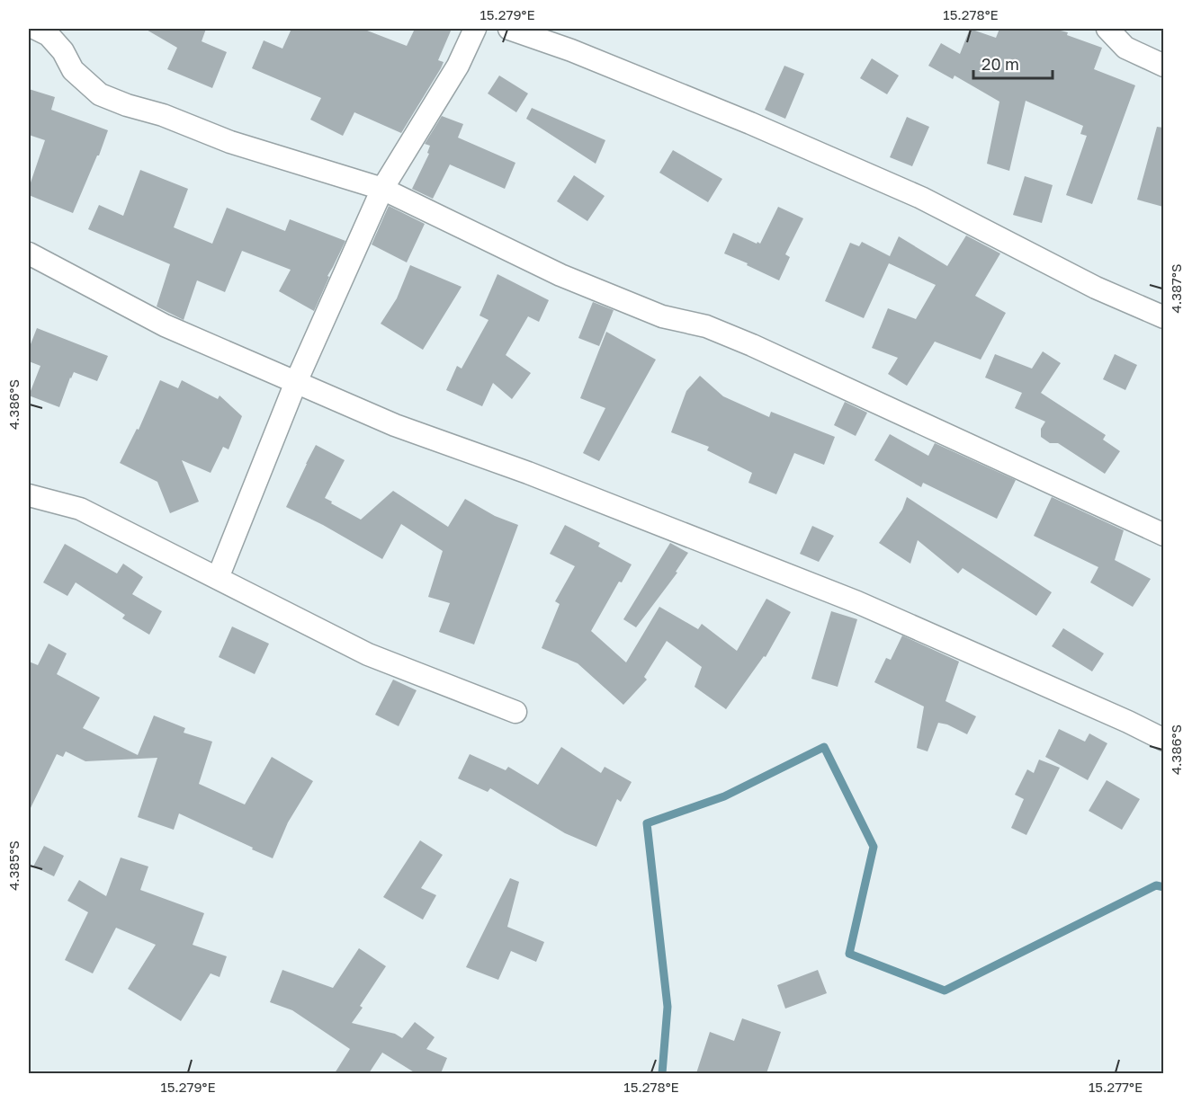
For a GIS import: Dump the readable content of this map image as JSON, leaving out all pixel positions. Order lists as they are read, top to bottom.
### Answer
{
  "scale_bar": "20 m",
  "coordinates": [
    "15.279°E",
    "15.278°E",
    "4.387°S",
    "4.386°S",
    "4.385°S",
    "15.277°E"
  ]
}
